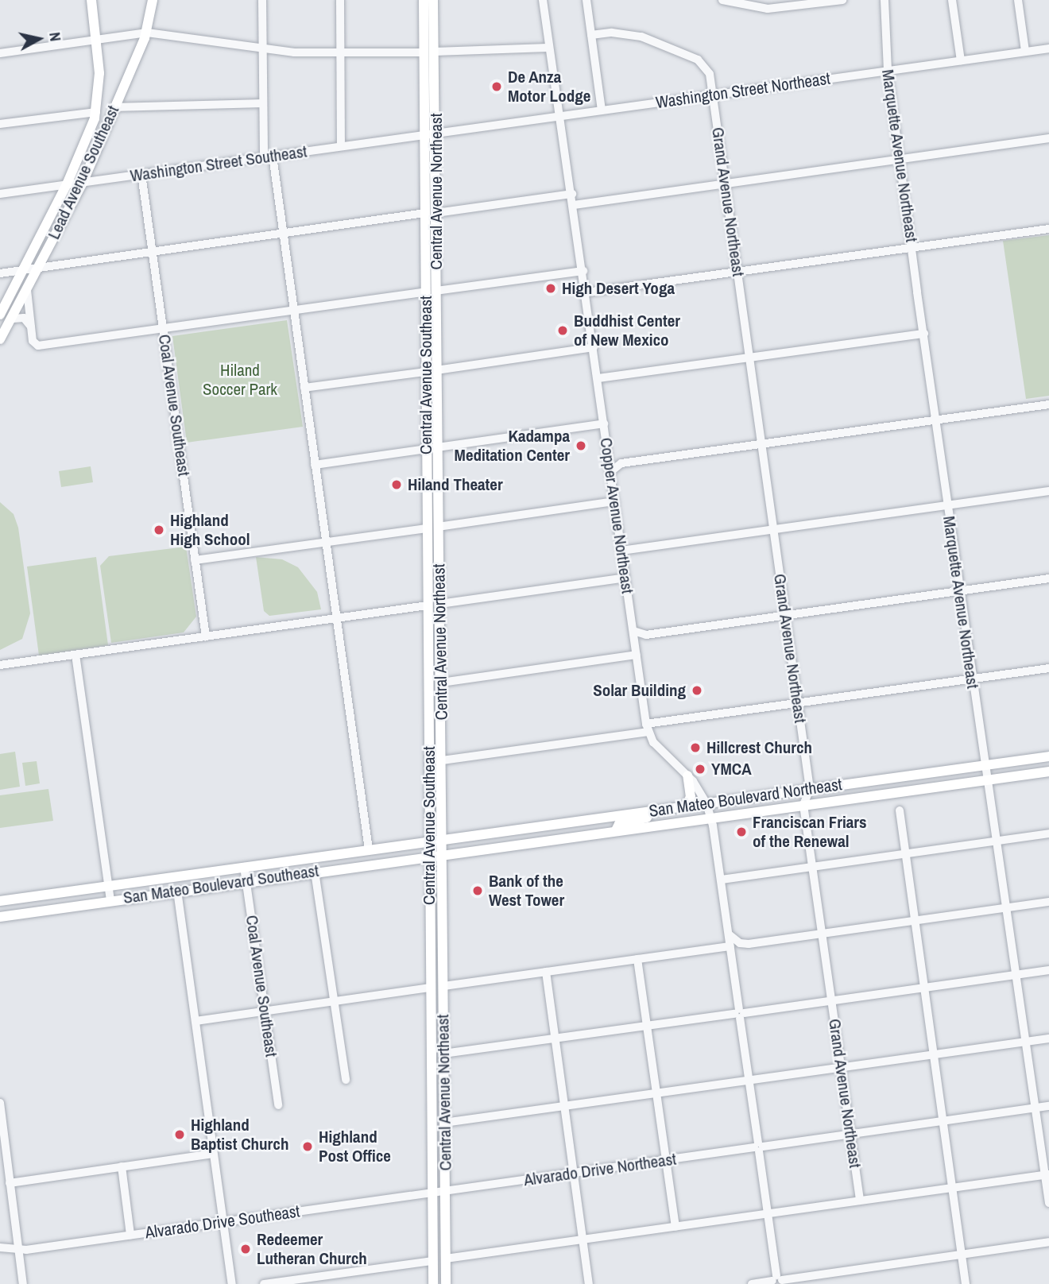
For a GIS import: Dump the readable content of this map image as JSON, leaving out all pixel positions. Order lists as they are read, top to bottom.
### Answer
{
  "streets": {
    "main road": [
      "Lead Avenue Southeast",
      "Central Avenue Northeast",
      "Central Avenue Southeast",
      "San Mateo Boulevard Northeast",
      "San Mateo Boulevard Southeast"
    ],
    "street": [
      "Washington Street Northeast",
      "Marquette Avenue Northeast",
      "Washington Street Southeast",
      "Grand Avenue Northeast",
      "Coal Avenue Southeast",
      "Copper Avenue Northeast",
      "Alvarado Drive Northeast",
      "Alvarado Drive Southeast"
    ]
  },
  "crossings": [
    ["Washington Street Northeast", "Marquette Avenue Northeast"],
    ["Washington Street Northeast", "Washington Street Southeast"],
    ["Washington Street Northeast", "Central Avenue Northeast"],
    ["Washington Street Northeast", "Grand Avenue Northeast"],
    ["Washington Street Northeast", "Copper Avenue Northeast"],
    ["Marquette Avenue Northeast", "San Mateo Boulevard Northeast"],
    ["Marquette Avenue Northeast", "Alvarado Drive Northeast"],
    ["Washington Street Southeast", "Lead Avenue Southeast"],
    ["Washington Street Southeast", "Central Avenue Northeast"],
    ["Washington Street Southeast", "Central Avenue Southeast"],
    ["Washington Street Southeast", "Coal Avenue Southeast"],
    ["Central Avenue Northeast", "Central Avenue Southeast"],
    ["Central Avenue Northeast", "San Mateo Boulevard Northeast"],
    ["Central Avenue Northeast", "San Mateo Boulevard Southeast"],
    ["Central Avenue Northeast", "Alvarado Drive Northeast"],
    ["Central Avenue Northeast", "Alvarado Drive Southeast"],
    ["Grand Avenue Northeast", "San Mateo Boulevard Northeast"],
    ["Grand Avenue Northeast", "Alvarado Drive Northeast"],
    ["Central Avenue Southeast", "San Mateo Boulevard Southeast"],
    ["Central Avenue Southeast", "Alvarado Drive Southeast"],
    ["Coal Avenue Southeast", "San Mateo Boulevard Southeast"],
    ["Copper Avenue Northeast", "San Mateo Boulevard Northeast"],
    ["Copper Avenue Northeast", "Alvarado Drive Northeast"],
    ["San Mateo Boulevard Northeast", "San Mateo Boulevard Southeast"],
    ["Alvarado Drive Northeast", "Alvarado Drive Southeast"]
  ],
  "parks": ["Hiland Soccer Park"],
  "places": [
    "De Anza Motor Lodge",
    "High Desert Yoga",
    "Buddhist Center of New Mexico",
    "Kadampa Meditation Center",
    "Hiland Theater",
    "Highland High School",
    "Solar Building",
    "Hillcrest Church",
    "YMCA",
    "Franciscan Friars of the Renewal",
    "Bank of the West Tower",
    "Highland Baptist Church",
    "Highland Post Office",
    "Redeemer Lutheran Church"
  ],
  "north": "right"
}
